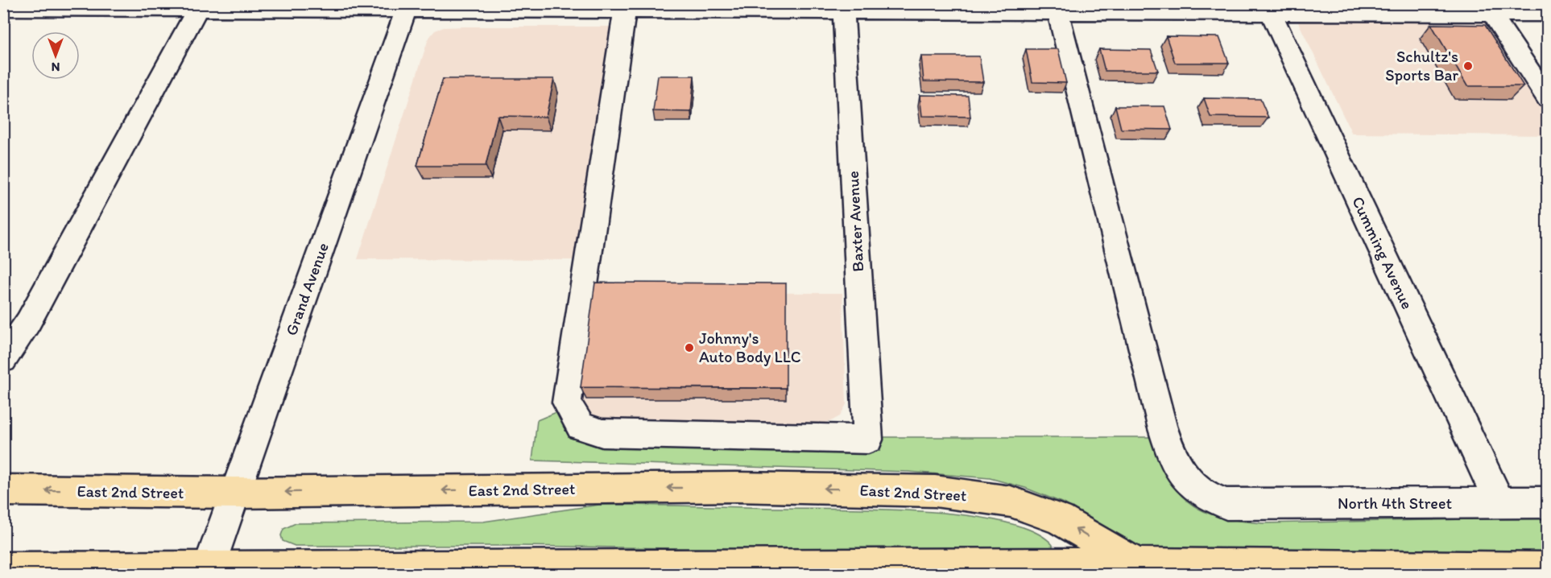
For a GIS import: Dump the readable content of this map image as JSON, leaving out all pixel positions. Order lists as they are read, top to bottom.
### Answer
{
  "streets": {
    "highway": ["East 2nd Street"],
    "street": [
      "Baxter Avenue",
      "Cumming Avenue",
      "Grand Avenue",
      "North 4th Street"
    ]
  },
  "crossings": [
    ["Cumming Avenue", "North 4th Street"],
    ["Grand Avenue", "East 2nd Street"]
  ],
  "places": ["Schultz's Sports Bar", "Johnny's Auto Body LLC"],
  "north": "bottom"
}
